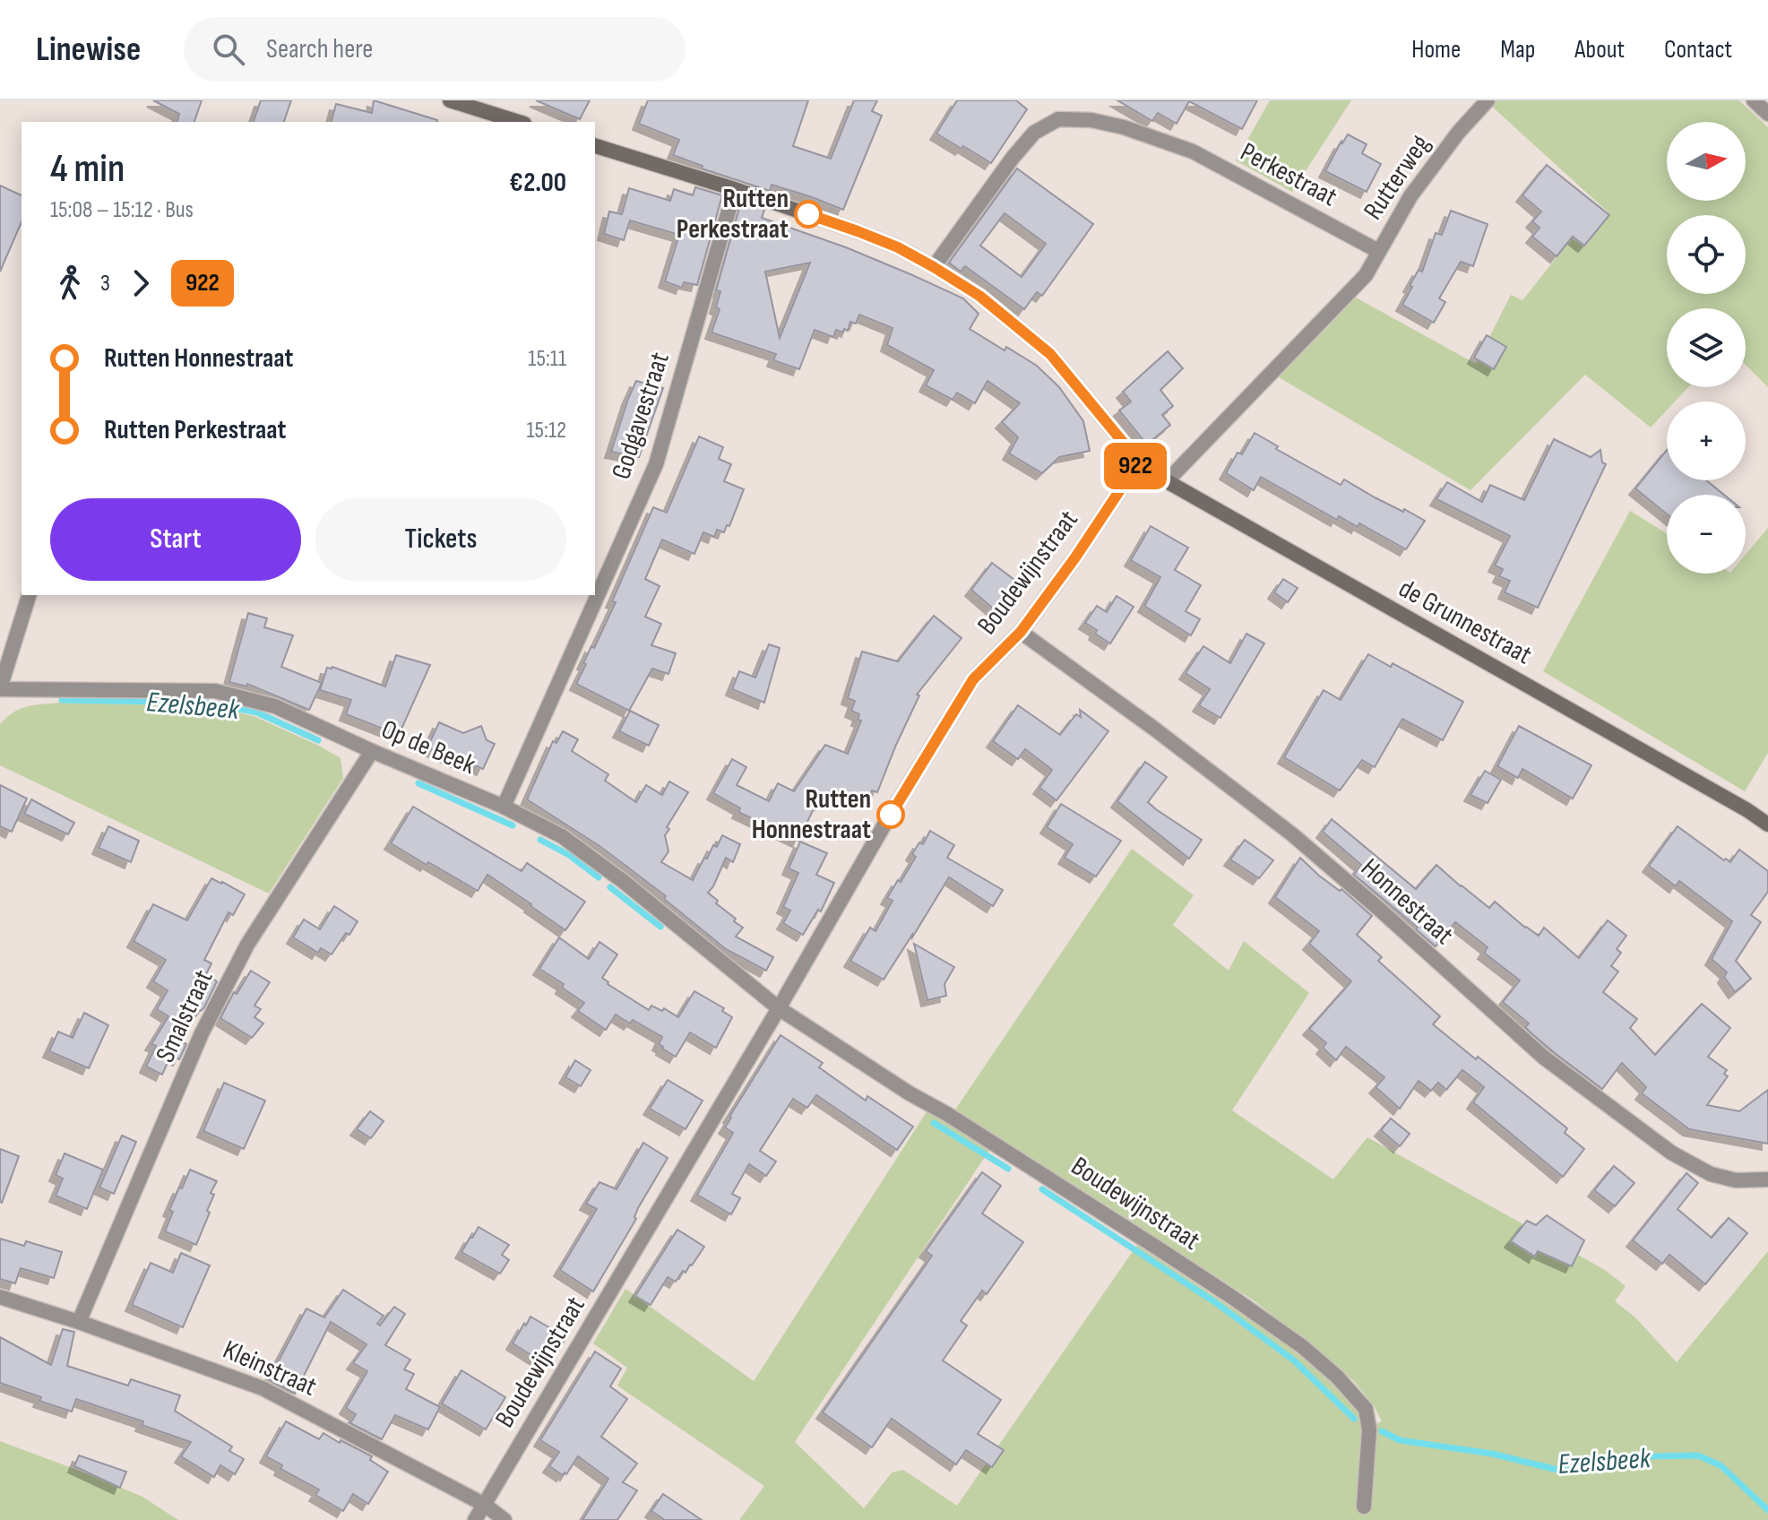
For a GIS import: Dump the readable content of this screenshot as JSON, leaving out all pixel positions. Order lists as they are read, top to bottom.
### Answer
{
  "streets": {
    "street": [
      "Perkestraat",
      "Rutterweg",
      "Godgavestraat",
      "Boudewijnstraat",
      "de Grunnestraat",
      "Op de Beek",
      "Honnestraat",
      "Smalstraat",
      "Kleinstraat"
    ]
  },
  "crossings": [
    ["Perkestraat", "Rutterweg"],
    ["Perkestraat", "de Grunnestraat"],
    ["Godgavestraat", "de Grunnestraat"],
    ["Godgavestraat", "Op de Beek"],
    ["Boudewijnstraat", "de Grunnestraat"],
    ["Boudewijnstraat", "Op de Beek"],
    ["Boudewijnstraat", "Honnestraat"],
    ["Boudewijnstraat", "Kleinstraat"],
    ["Op de Beek", "Smalstraat"],
    ["Smalstraat", "Kleinstraat"]
  ],
  "water": ["Ezelsbeek"],
  "places": ["Rutten Perkestraat", "Rutten Honnestraat"],
  "lines": ["bus line 922"],
  "north": "right",
  "page": {
    "header": "Linewise",
    "search": "Search here",
    "nav": [
      "Home",
      "Map",
      "About",
      "Contact"
    ],
    "on_map": "922",
    "map_buttons": ["+", "−"],
    "heading": ["4 min", "15:08 – 15:12 · Bus", "€2.00"],
    "legs": ["3", "922"],
    "list": [
      {
        "name": "Rutten Honnestraat",
        "value": "15:11"
      },
      {
        "name": "Rutten Perkestraat",
        "value": "15:12"
      }
    ],
    "buttons": ["Start", "Tickets"]
  }
}
